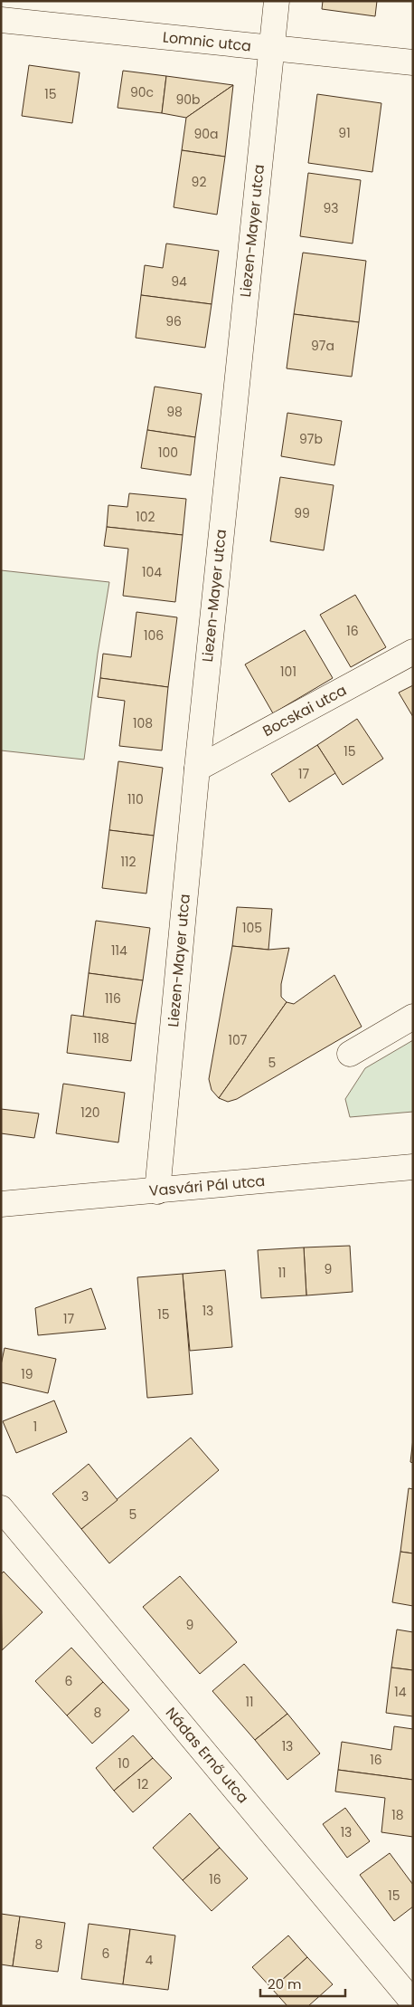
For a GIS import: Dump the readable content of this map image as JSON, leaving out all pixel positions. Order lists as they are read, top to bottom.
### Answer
{
  "streets": {
    "street": [
      "Lomnic utca",
      "Liezen-Mayer utca",
      "Bocskai utca",
      "Vasvári Pál utca",
      "Nádas Ernő utca"
    ]
  },
  "crossings": [
    ["Lomnic utca", "Liezen-Mayer utca"],
    ["Liezen-Mayer utca", "Bocskai utca"],
    ["Liezen-Mayer utca", "Vasvári Pál utca"]
  ],
  "house_numbers": [
    "90c",
    "15",
    "90b",
    "91",
    "90a",
    "92",
    "93",
    "94",
    "96",
    "97a",
    "98",
    "97b",
    "100",
    "99",
    "102",
    "104",
    "16",
    "106",
    "101",
    "108",
    "15",
    "17",
    "110",
    "112",
    "105",
    "114",
    "116",
    "118",
    "107",
    "5",
    "120",
    "9",
    "11",
    "13",
    "15",
    "17",
    "19",
    "1",
    "3",
    "5",
    "9",
    "6",
    "14",
    "11",
    "8",
    "13",
    "16",
    "10",
    "12",
    "18",
    "13",
    "16",
    "15",
    "8",
    "6",
    "4"
  ],
  "scale_bar": "20 m"
}
